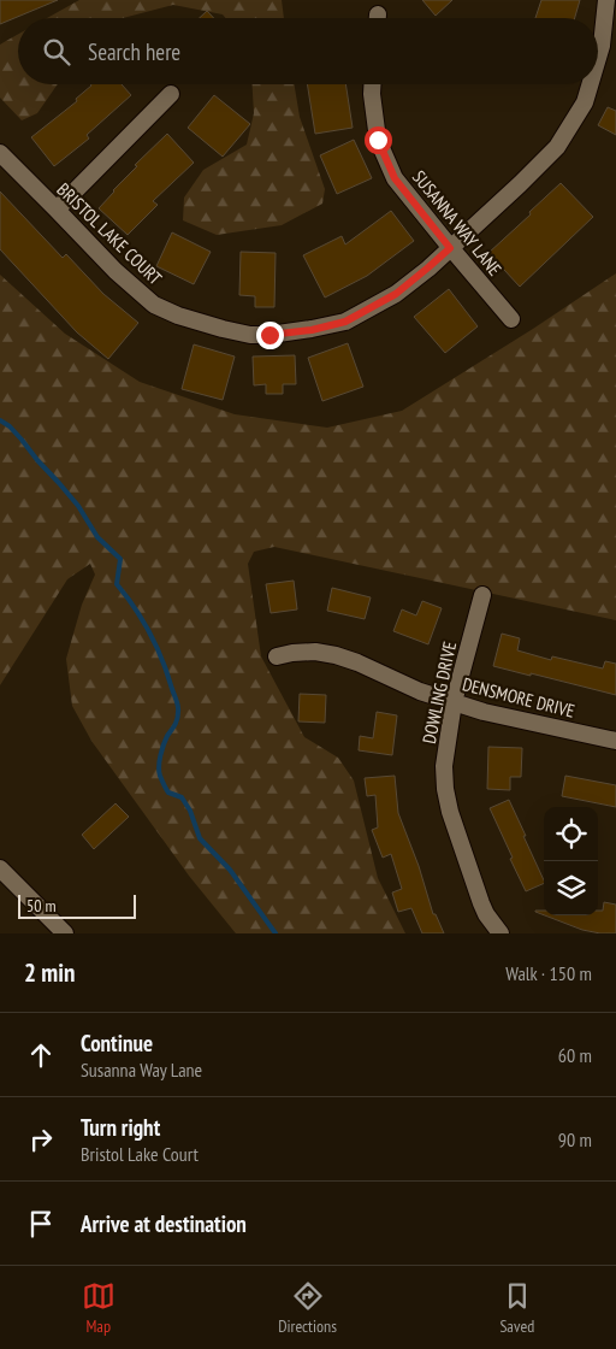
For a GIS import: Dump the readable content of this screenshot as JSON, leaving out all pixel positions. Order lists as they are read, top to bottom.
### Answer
{
  "streets": {
    "street": [
      "SUSANNA WAY LANE",
      "BRISTOL LAKE COURT",
      "DOWLING DRIVE",
      "DENSMORE DRIVE"
    ]
  },
  "crossings": [
    ["SUSANNA WAY LANE", "BRISTOL LAKE COURT"],
    ["DOWLING DRIVE", "DENSMORE DRIVE"]
  ],
  "scale_bar": "50 m",
  "page": {
    "search": "Search here",
    "scale": "50 m",
    "heading": ["2 min", "Walk · 150 m"],
    "list": [
      ["Continue", "Susanna Way Lane", "60 m"],
      ["Turn right", "Bristol Lake Court", "90 m"],
      "Arrive at destination"
    ],
    "nav": ["Map", "Directions", "Saved"]
  }
}
